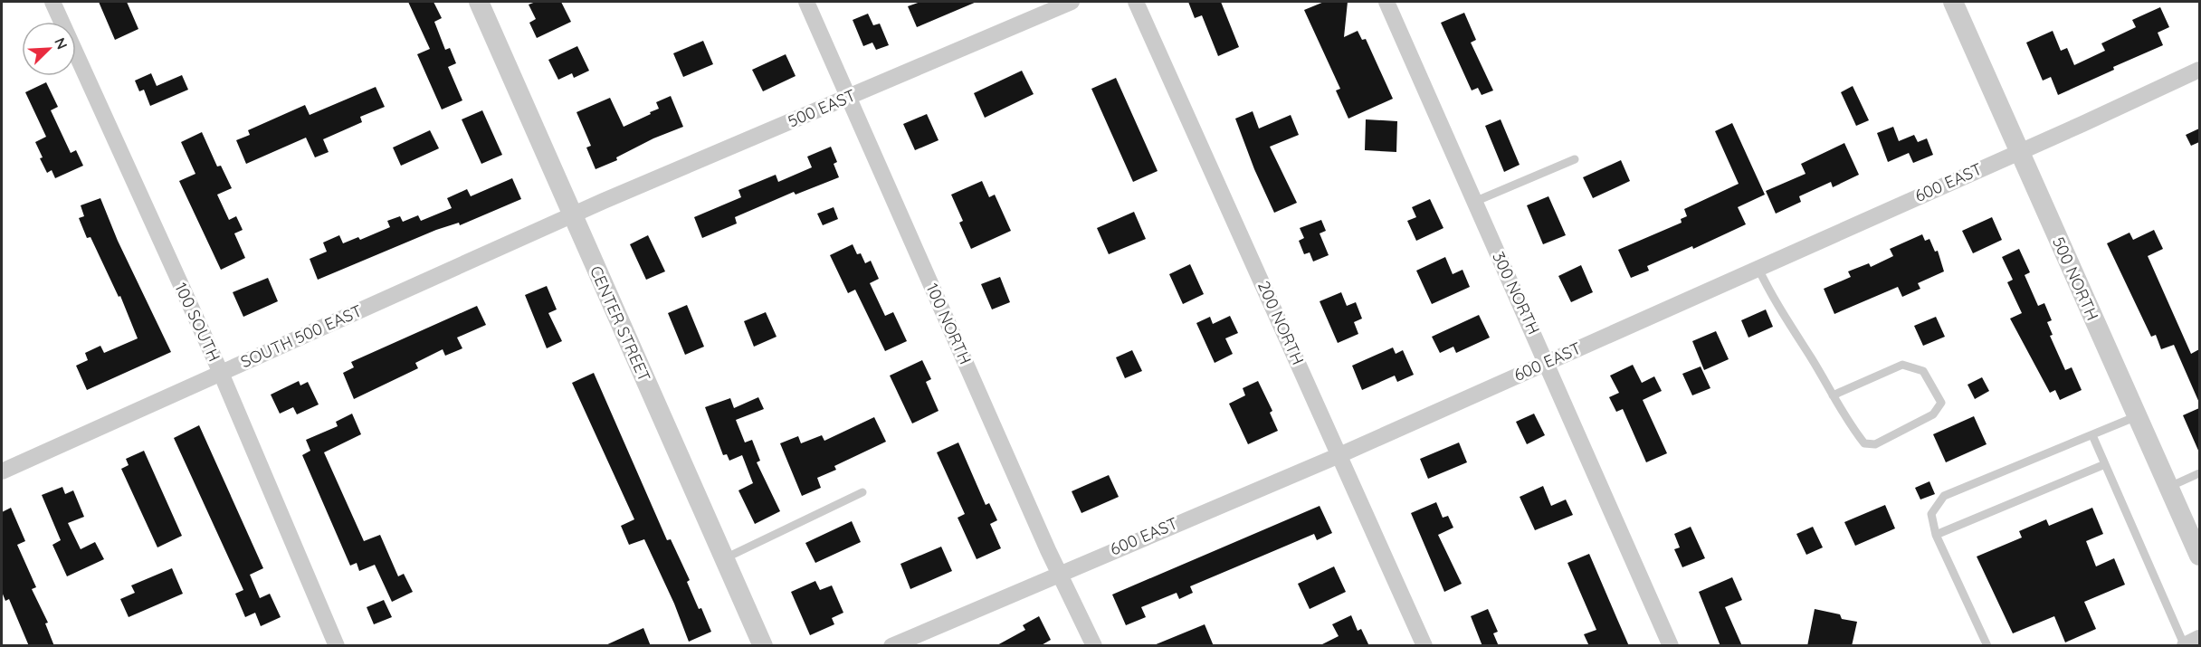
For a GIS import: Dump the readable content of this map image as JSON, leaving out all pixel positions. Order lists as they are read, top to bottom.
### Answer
{
  "streets": {
    "street": [
      "500 EAST",
      "600 EAST",
      "500 NORTH",
      "300 NORTH",
      "100 SOUTH",
      "200 NORTH",
      "CENTER STREET",
      "100 NORTH",
      "SOUTH 500 EAST"
    ]
  },
  "crossings": [
    ["500 EAST", "CENTER STREET"],
    ["500 EAST", "100 NORTH"],
    ["500 EAST", "SOUTH 500 EAST"],
    ["600 EAST", "500 NORTH"],
    ["600 EAST", "300 NORTH"],
    ["600 EAST", "200 NORTH"],
    ["600 EAST", "100 NORTH"],
    ["100 SOUTH", "SOUTH 500 EAST"],
    ["CENTER STREET", "SOUTH 500 EAST"]
  ],
  "north": "top right"
}
